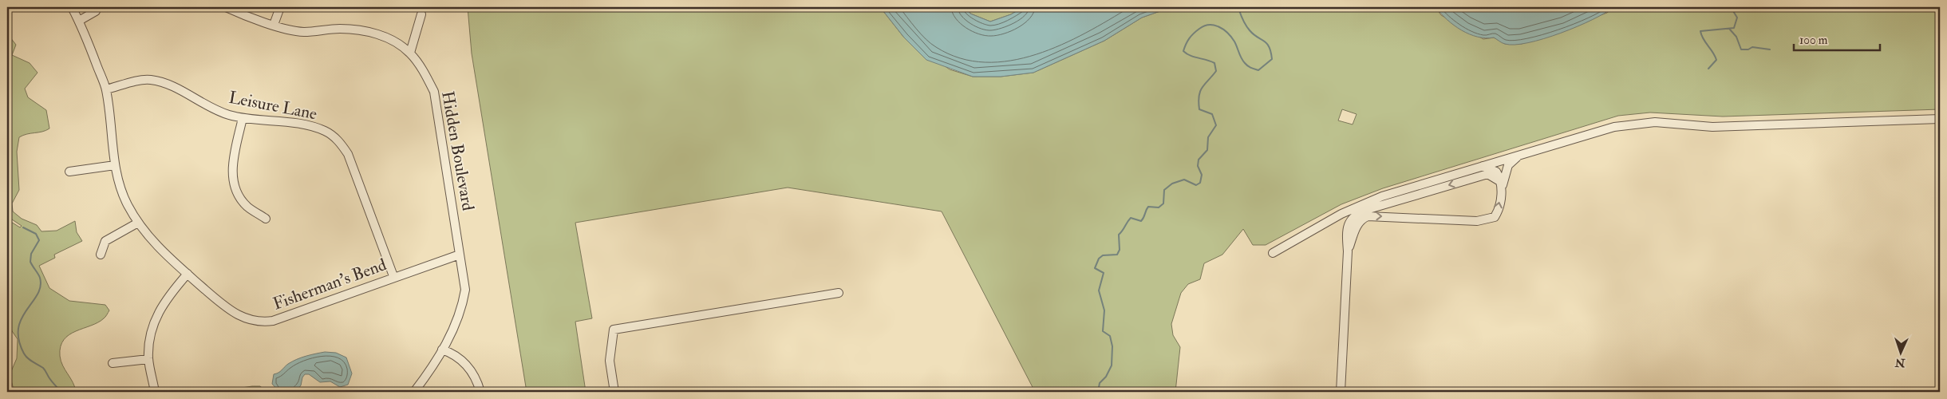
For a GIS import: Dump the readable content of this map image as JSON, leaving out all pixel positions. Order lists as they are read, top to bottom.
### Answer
{
  "streets": {
    "street": ["Leisure Lane", "Hidden Boulevard", "Fisherman's Bend"]
  },
  "crossings": [
    ["Leisure Lane", "Fisherman's Bend"],
    ["Hidden Boulevard", "Fisherman's Bend"]
  ],
  "scale_bar": "100 m",
  "north": "bottom"
}
